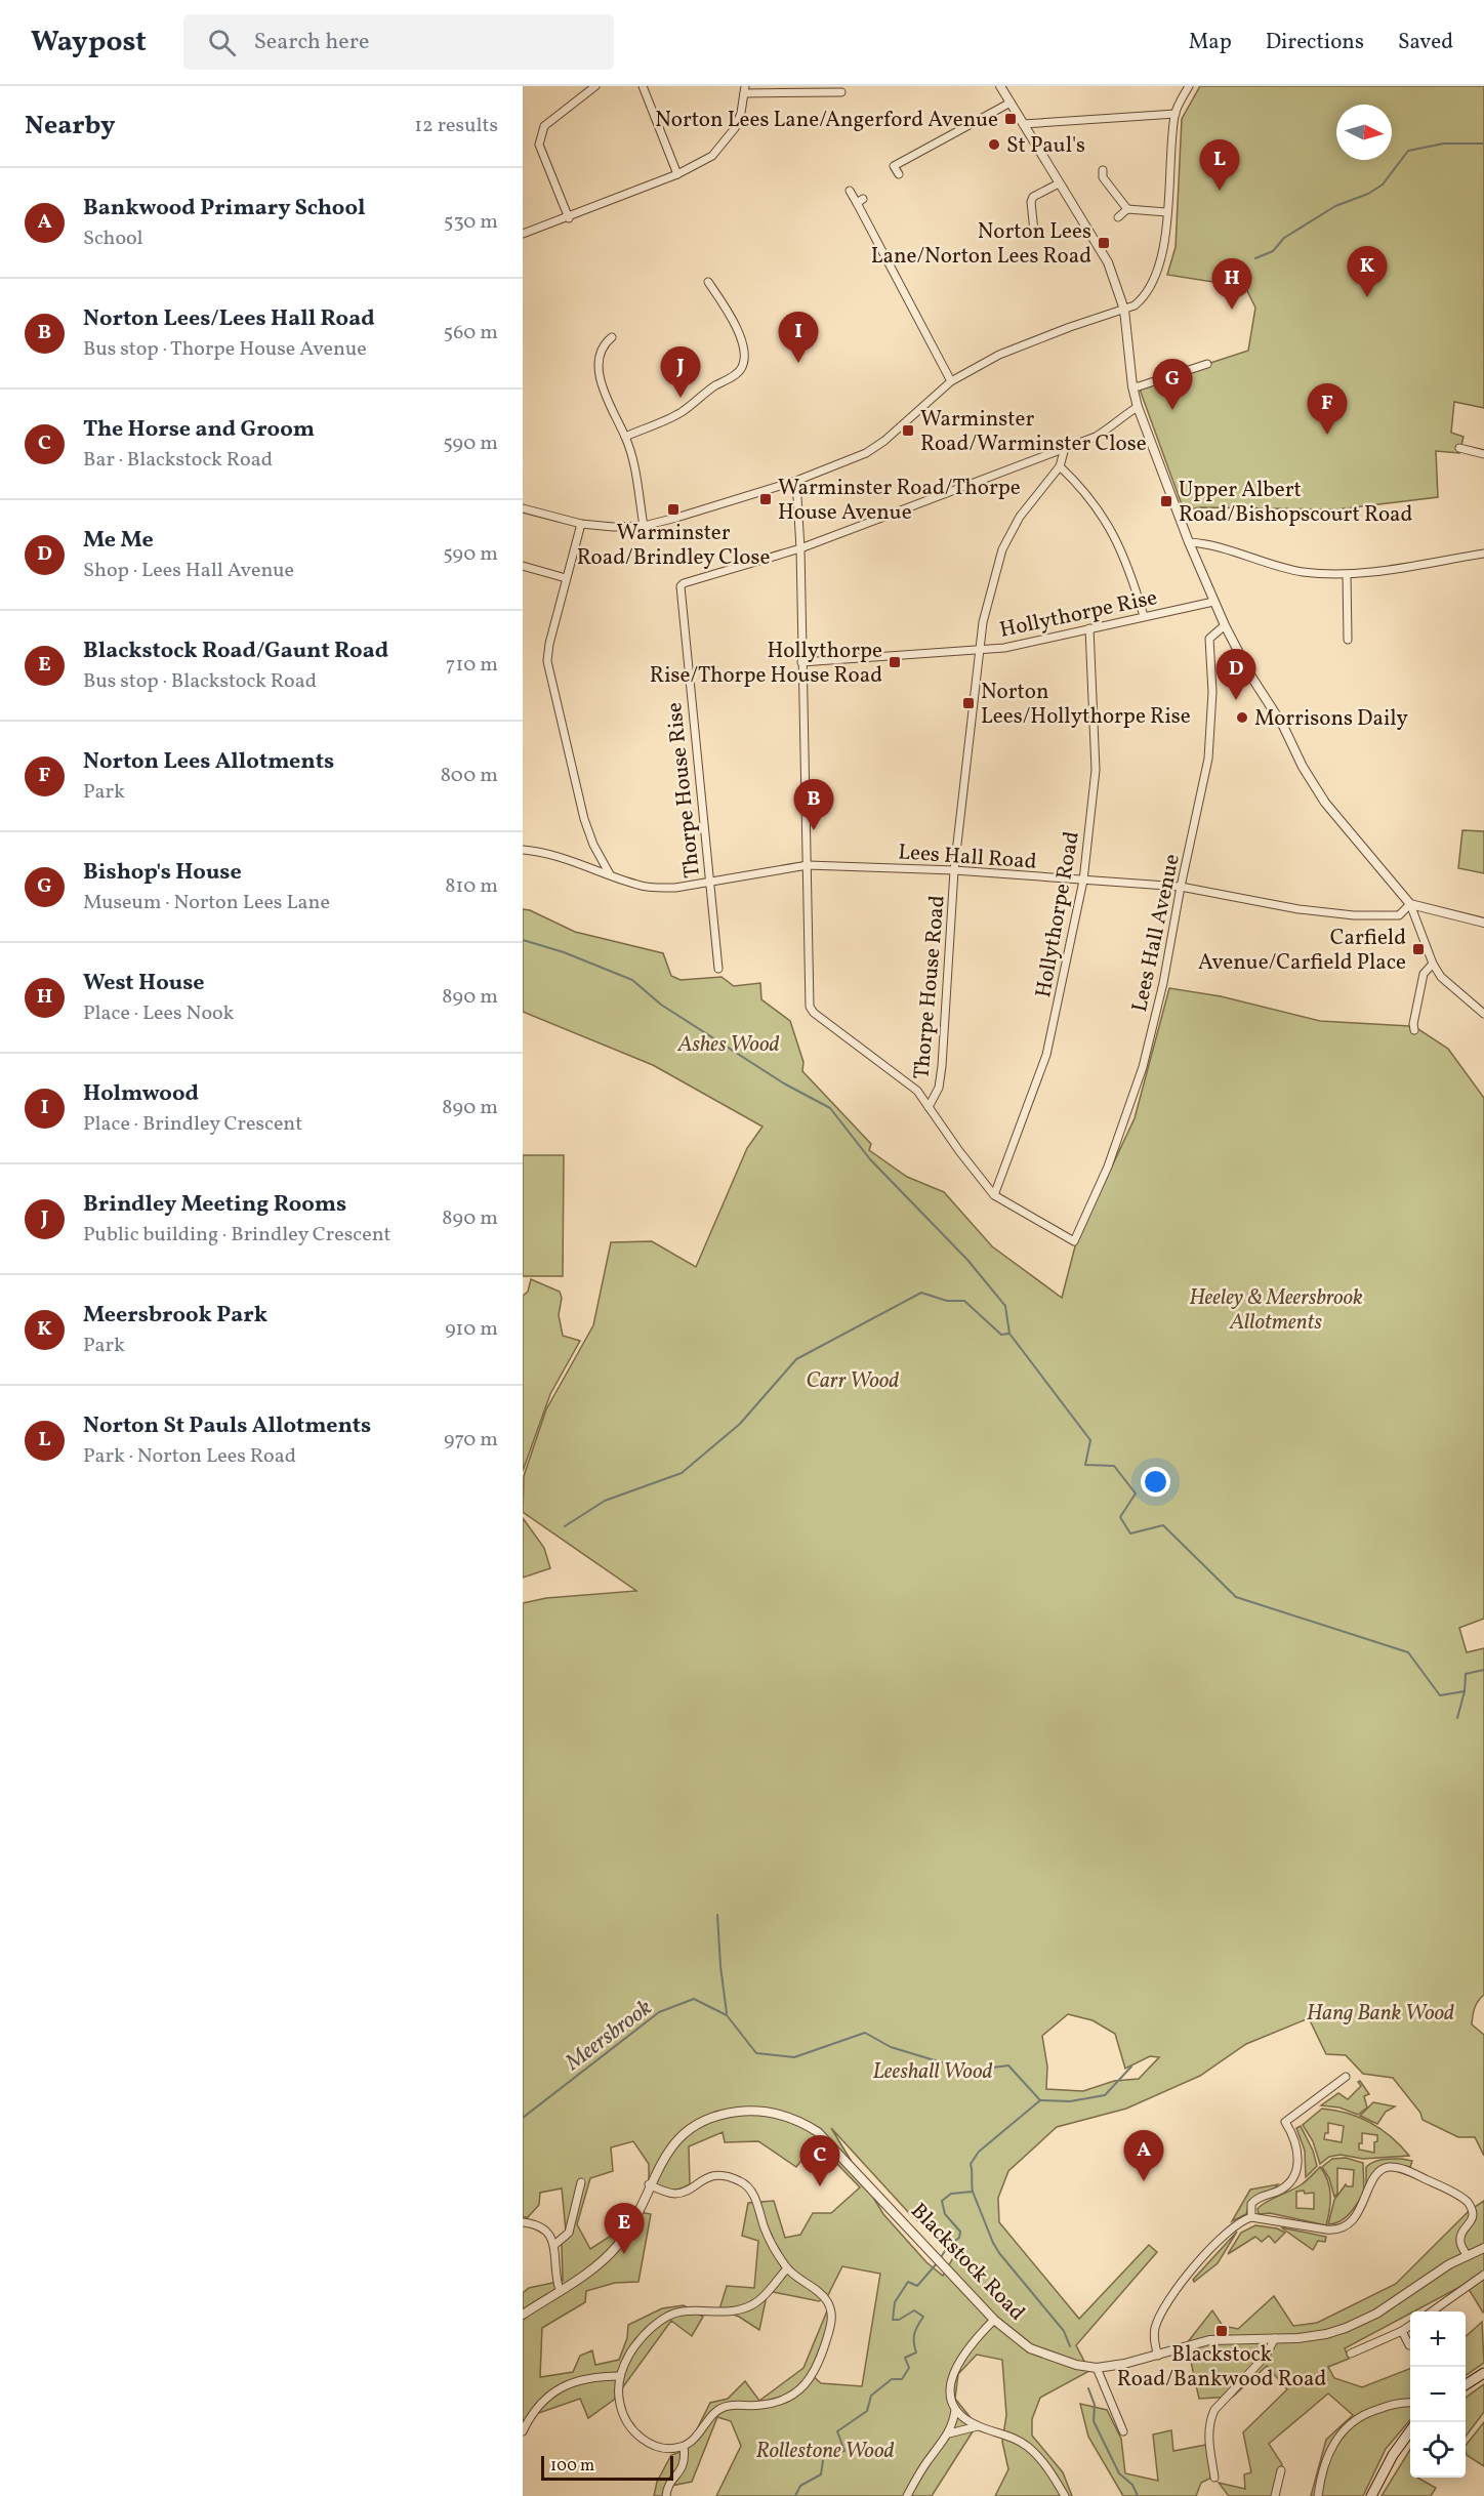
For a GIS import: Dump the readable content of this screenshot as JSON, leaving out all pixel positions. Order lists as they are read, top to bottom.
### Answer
{
  "streets": {
    "street": [
      "Hollythorpe Rise",
      "Thorpe House Rise",
      "Lees Hall Road",
      "Hollythorpe Road",
      "Lees Hall Avenue",
      "Thorpe House Road",
      "Blackstock Road"
    ]
  },
  "crossings": [
    ["Hollythorpe Rise", "Hollythorpe Road"],
    ["Hollythorpe Rise", "Thorpe House Road"],
    ["Thorpe House Rise", "Lees Hall Road"],
    ["Thorpe House Rise", "Thorpe House Road"],
    ["Lees Hall Road", "Hollythorpe Road"],
    ["Lees Hall Road", "Lees Hall Avenue"],
    ["Lees Hall Road", "Thorpe House Road"],
    ["Hollythorpe Road", "Lees Hall Avenue"]
  ],
  "water": ["Meersbrook"],
  "parks": [
    "Ashes Wood",
    "Heeley & Meersbrook Allotments",
    "Carr Wood",
    "Hang Bank Wood",
    "Leeshall Wood",
    "Rollestone Wood"
  ],
  "places": {
    "transit": [
      "Norton Lees Lane/Angerford Avenue",
      "Norton Lees Lane/Norton Lees Road",
      "Warminster Road/Warminster Close",
      "Warminster Road/Thorpe House Avenue",
      "Upper Albert Road/Bishopscourt Road",
      "Warminster Road/Brindley Close",
      "Hollythorpe Rise/Thorpe House Road",
      "Norton Lees/Hollythorpe Rise",
      "Carfield Avenue/Carfield Place",
      "Blackstock Road/Bankwood Road"
    ],
    "other": ["St Paul's", "Morrisons Daily"]
  },
  "scale_bar": "100 m",
  "north": "right",
  "page": {
    "header": "Waypost",
    "search": "Search here",
    "nav": ["Map", "Directions", "Saved"],
    "heading": ["Nearby", "12 results"],
    "pins": [
      "L",
      "K",
      "H",
      "I",
      "J",
      "G",
      "F",
      "D",
      "B",
      "A",
      "C",
      "E"
    ],
    "list": [
      {
        "mark": "A",
        "name": "Bankwood Primary School",
        "note": "School",
        "value": "530 m"
      },
      {
        "mark": "B",
        "name": "Norton Lees/Lees Hall Road",
        "note": "Bus stop · Thorpe House Avenue",
        "value": "560 m"
      },
      {
        "mark": "C",
        "name": "The Horse and Groom",
        "note": "Bar · Blackstock Road",
        "value": "590 m"
      },
      {
        "mark": "D",
        "name": "Me Me",
        "note": "Shop · Lees Hall Avenue",
        "value": "590 m"
      },
      {
        "mark": "E",
        "name": "Blackstock Road/Gaunt Road",
        "note": "Bus stop · Blackstock Road",
        "value": "710 m"
      },
      {
        "mark": "F",
        "name": "Norton Lees Allotments",
        "note": "Park",
        "value": "800 m"
      },
      {
        "mark": "G",
        "name": "Bishop's House",
        "note": "Museum · Norton Lees Lane",
        "value": "810 m"
      },
      {
        "mark": "H",
        "name": "West House",
        "note": "Place · Lees Nook",
        "value": "890 m"
      },
      {
        "mark": "I",
        "name": "Holmwood",
        "note": "Place · Brindley Crescent",
        "value": "890 m"
      },
      {
        "mark": "J",
        "name": "Brindley Meeting Rooms",
        "note": "Public building · Brindley Crescent",
        "value": "890 m"
      },
      {
        "mark": "K",
        "name": "Meersbrook Park",
        "note": "Park",
        "value": "910 m"
      },
      {
        "mark": "L",
        "name": "Norton St Pauls Allotments",
        "note": "Park · Norton Lees Road",
        "value": "970 m"
      }
    ],
    "map_buttons": ["+", "−"],
    "scale": "100 m"
  }
}
